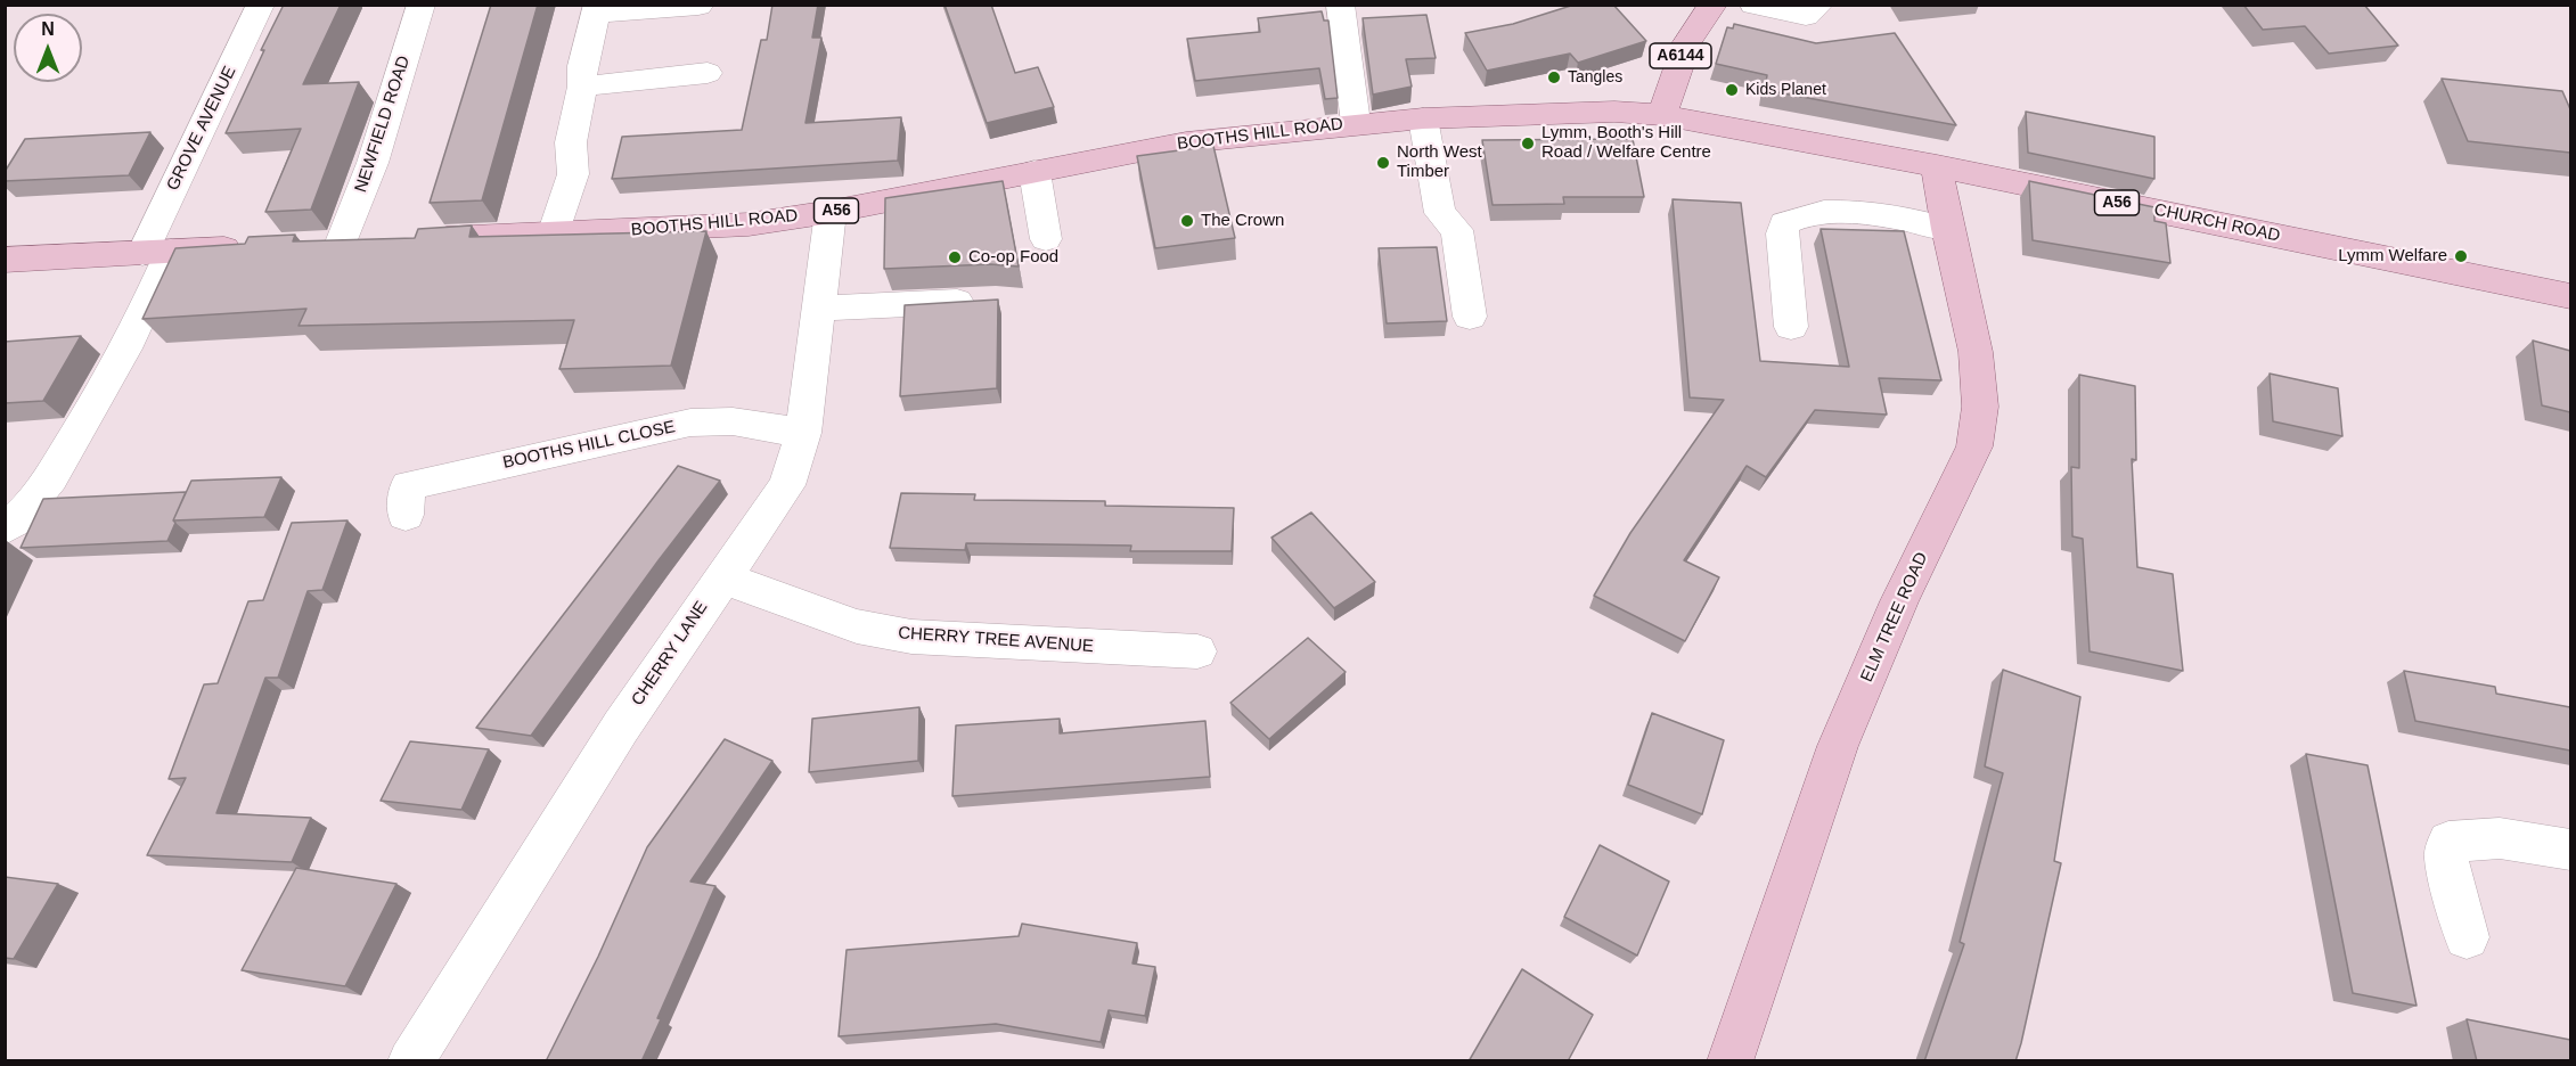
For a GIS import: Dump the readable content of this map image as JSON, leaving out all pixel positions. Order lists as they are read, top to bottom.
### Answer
{
  "streets": {
    "main road": [
      "A6144",
      "BOOTHS HILL ROAD",
      "A56",
      "CHURCH ROAD",
      "ELM TREE ROAD"
    ],
    "street": [
      "NEWFIELD ROAD",
      "GROVE AVENUE",
      "BOOTHS HILL CLOSE",
      "CHERRY TREE AVENUE",
      "CHERRY LANE"
    ]
  },
  "crossings": [
    ["A6144", "BOOTHS HILL ROAD"],
    ["A6144", "CHURCH ROAD"],
    ["BOOTHS HILL ROAD", "CHURCH ROAD"],
    ["BOOTHS HILL ROAD", "CHERRY LANE"],
    ["CHURCH ROAD", "ELM TREE ROAD"],
    ["BOOTHS HILL CLOSE", "CHERRY LANE"],
    ["CHERRY TREE AVENUE", "CHERRY LANE"]
  ],
  "places": [
    "Tangles",
    "Kids Planet",
    "Lymm, Booth's Hill Road / Welfare Centre",
    "North West Timber",
    "The Crown",
    "Lymm Welfare",
    "Co-op Food"
  ],
  "north": "top"
}
